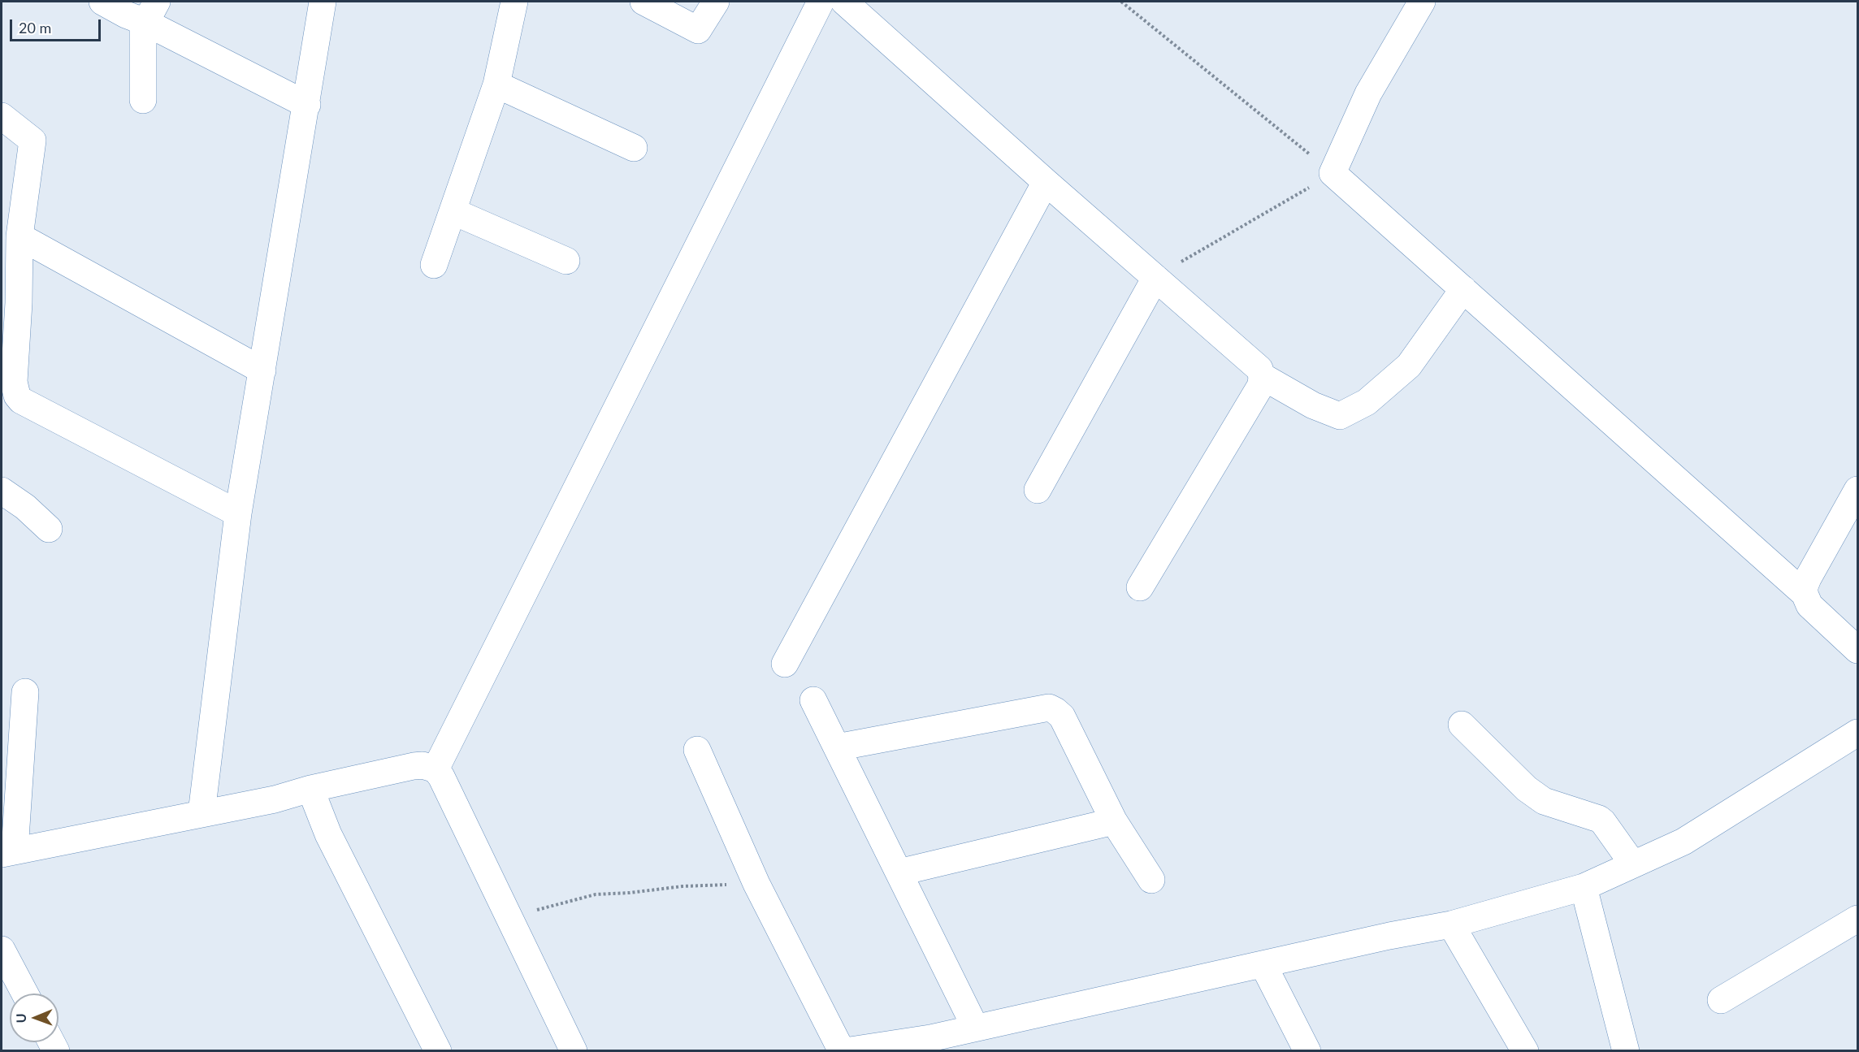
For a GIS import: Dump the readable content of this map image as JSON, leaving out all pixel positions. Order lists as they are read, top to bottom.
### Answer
{
  "scale_bar": "20 m",
  "north": "left"
}
